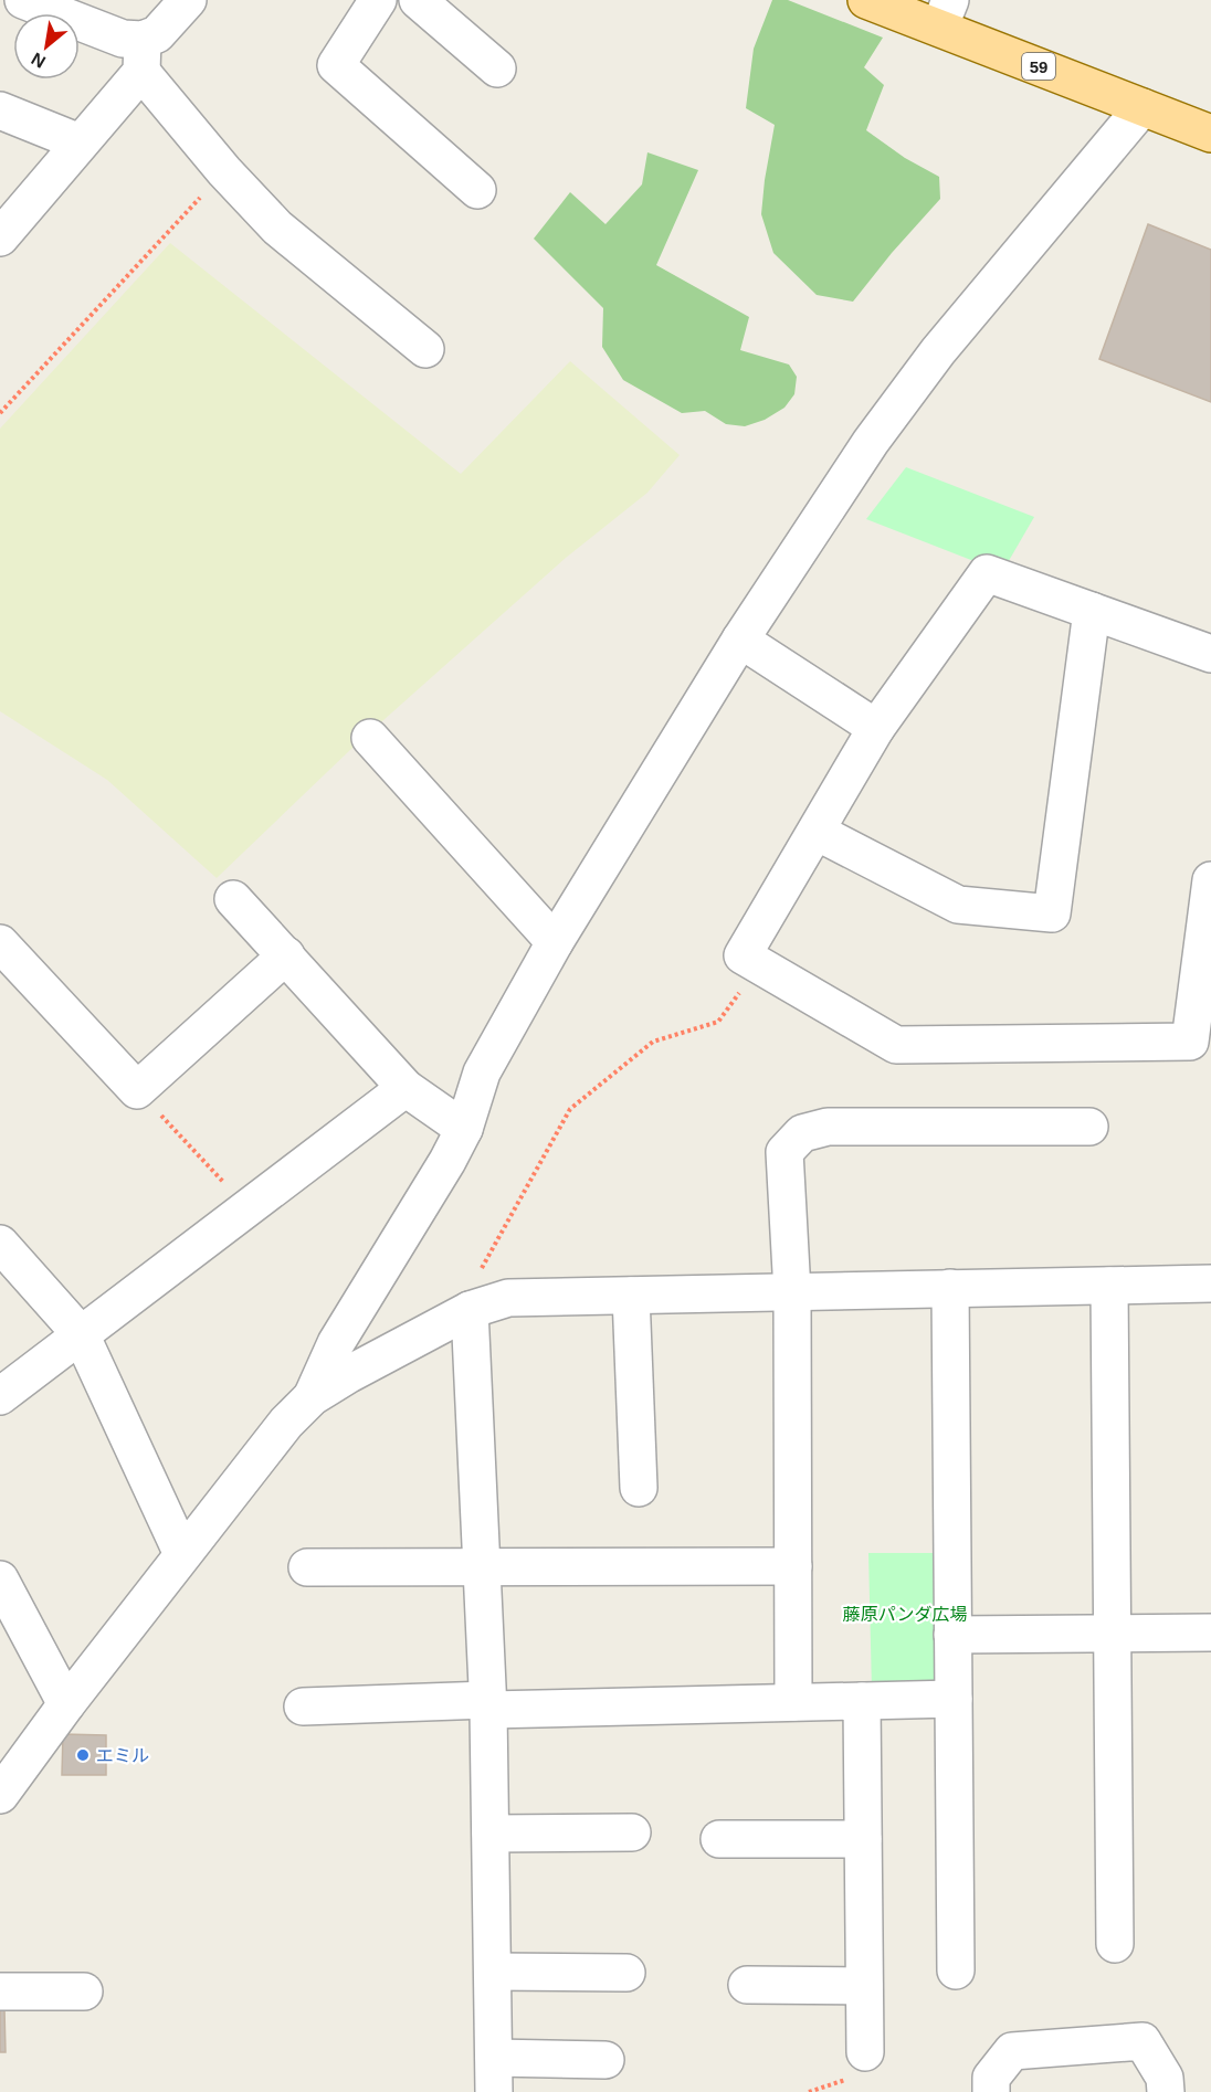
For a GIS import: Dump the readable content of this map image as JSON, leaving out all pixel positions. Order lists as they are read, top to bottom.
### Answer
{
  "streets": {
    "main road": ["59"]
  },
  "parks": ["藤原パンダ広場"],
  "places": ["エミル"],
  "north": "bottom left"
}
